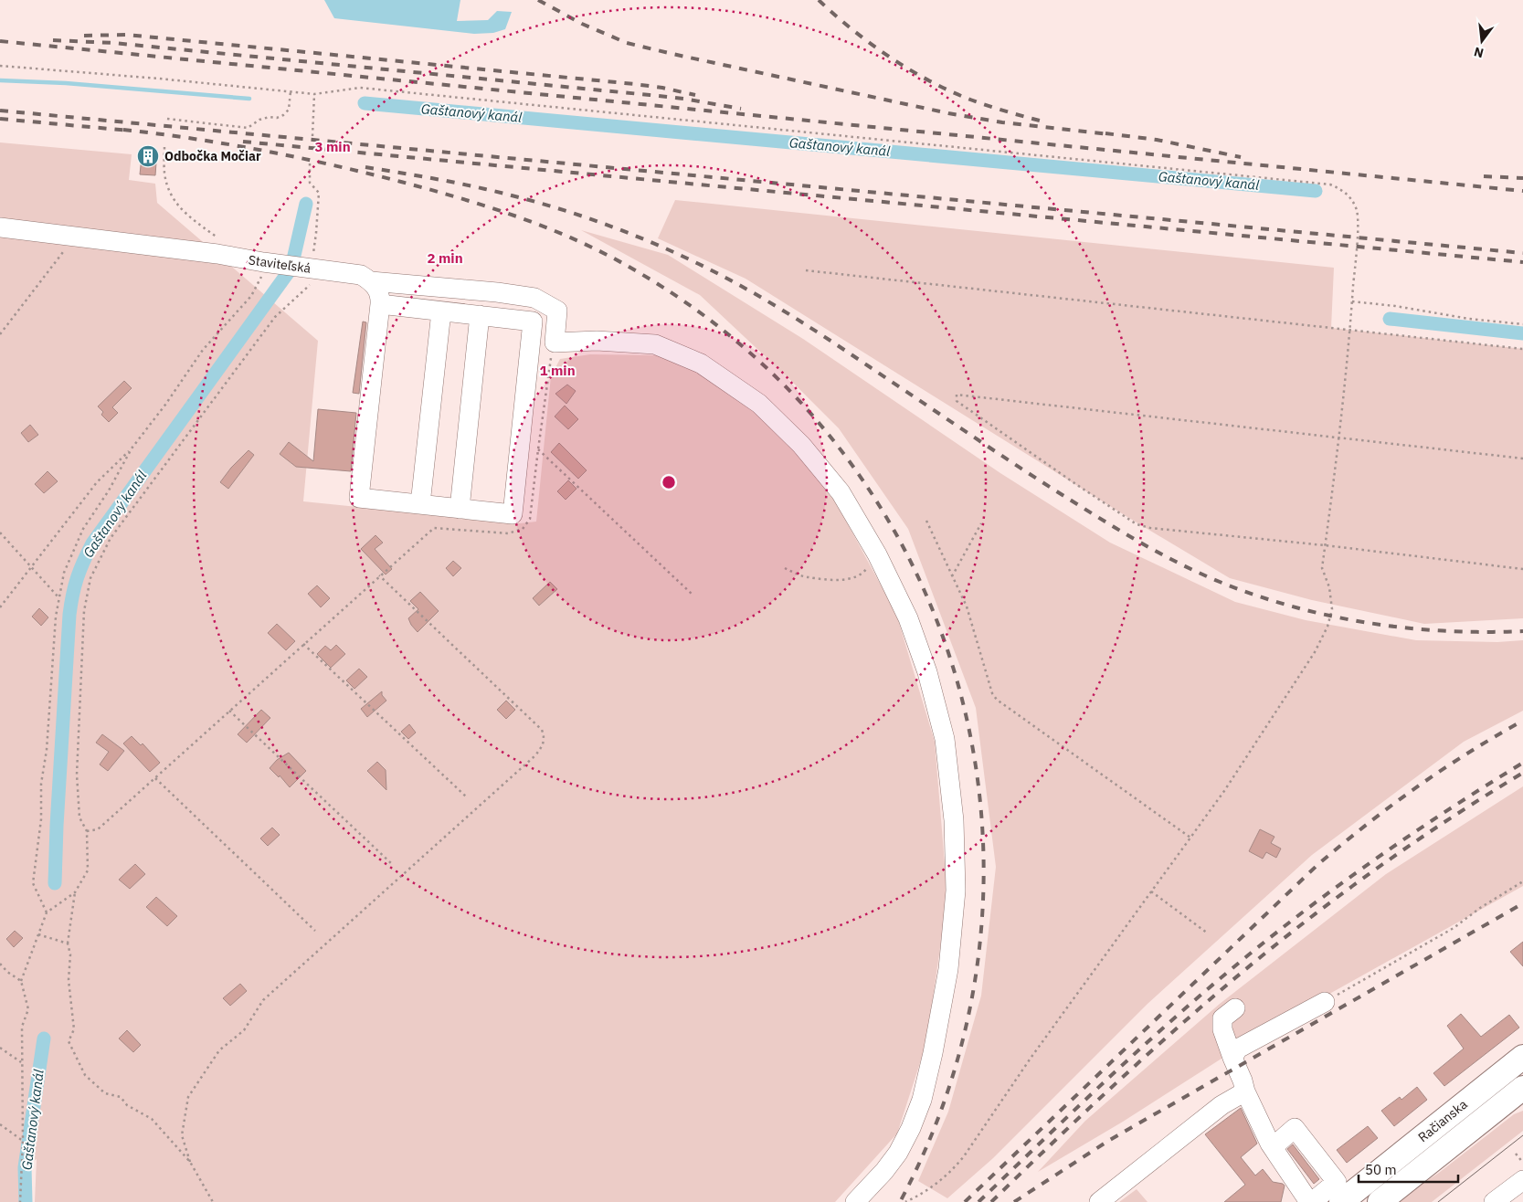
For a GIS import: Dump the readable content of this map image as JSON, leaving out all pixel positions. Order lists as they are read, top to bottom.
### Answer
{
  "streets": {
    "main road": ["Račianska"],
    "lane": ["Staviteľská"]
  },
  "water": ["Gaštanový kanál"],
  "places": {
    "building": ["Odbočka Močiar"]
  },
  "scale_bar": "50 m",
  "north": "bottom",
  "rings": ["3 min", "2 min", "1 min"]
}
